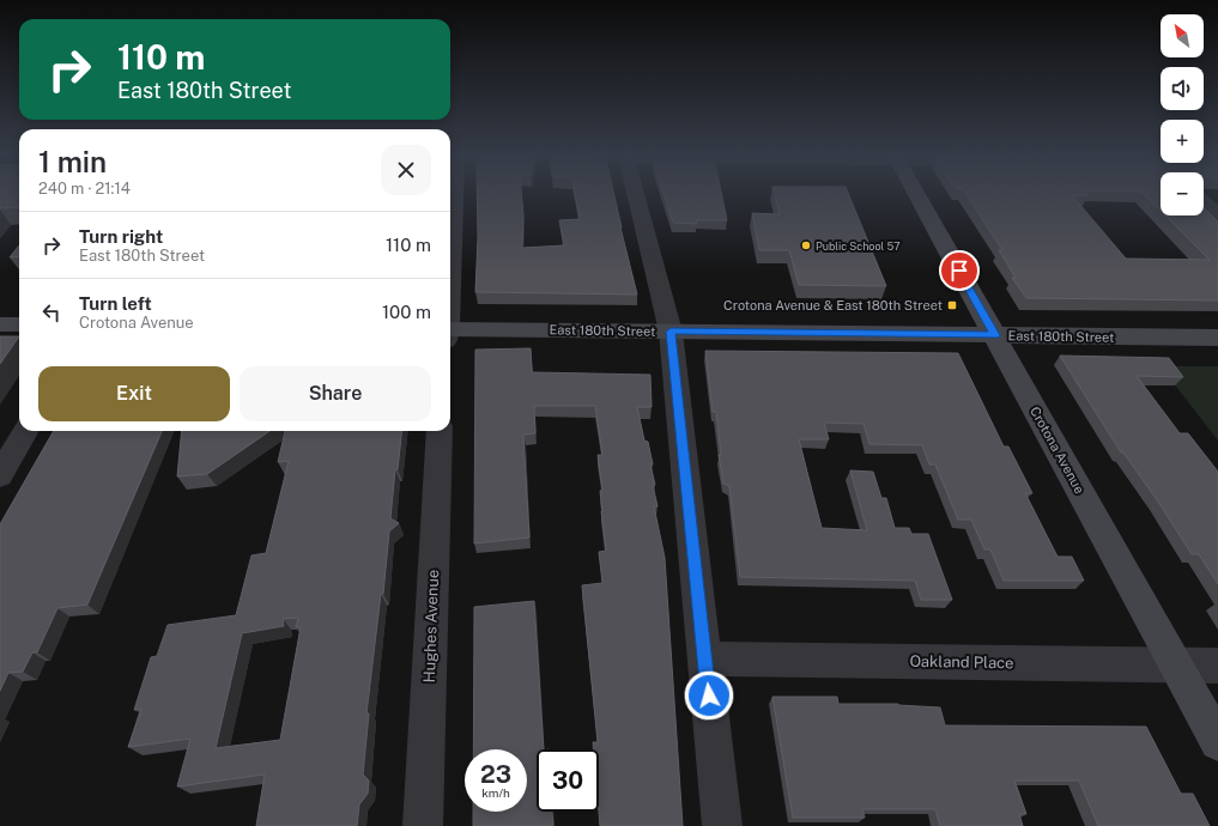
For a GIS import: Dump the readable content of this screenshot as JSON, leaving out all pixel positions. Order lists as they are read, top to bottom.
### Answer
{
  "streets": {
    "main road": ["East 180th Street", "Crotona Avenue"],
    "street": ["Hughes Avenue", "Oakland Place"]
  },
  "crossings": [
    ["East 180th Street", "Crotona Avenue"],
    ["Crotona Avenue", "Oakland Place"]
  ],
  "places": {
    "other": ["Public School 57"],
    "transit": ["Crotona Avenue & East 180th Street"]
  },
  "north": "top left",
  "page": {
    "map_buttons": ["+", "−"],
    "turn": ["110 m", "East 180th Street"],
    "heading": ["1 min", "240 m · 21:14"],
    "list": [
      {
        "name": "Turn right",
        "note": "East 180th Street",
        "value": "110 m"
      },
      {
        "name": "Turn left",
        "note": "Crotona Avenue",
        "value": "100 m"
      }
    ],
    "buttons": ["Exit", "Share"],
    "speed": "23 km/h",
    "limit": "30"
  }
}
